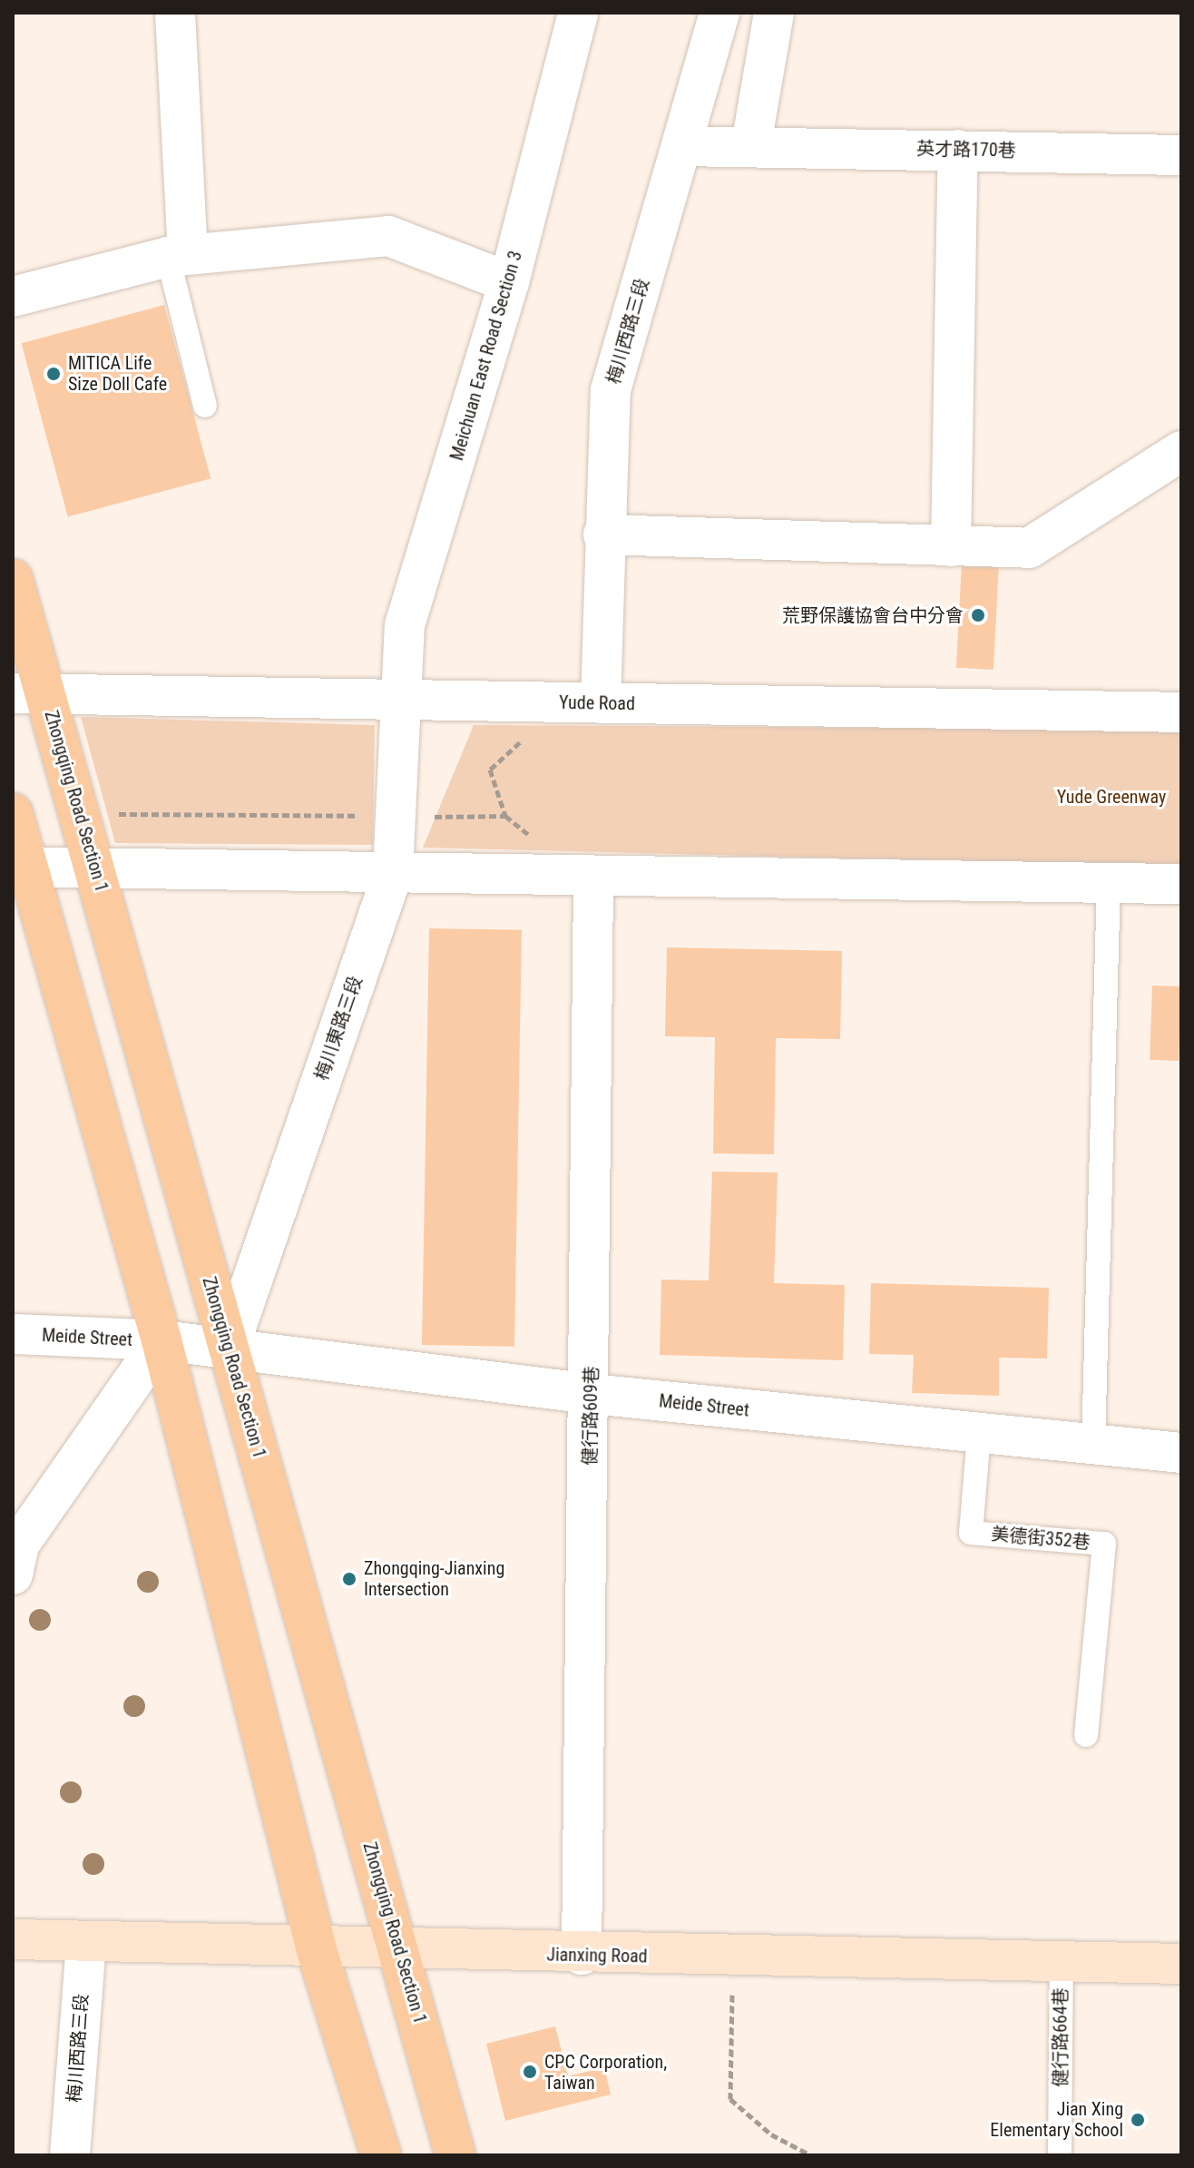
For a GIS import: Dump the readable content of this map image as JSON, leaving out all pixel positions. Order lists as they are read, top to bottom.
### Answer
{
  "streets": {
    "main road": ["Zhongqing Road Section 1"],
    "street": [
      "英才路170巷",
      "梅川西路三段",
      "Meichuan East Road Section 3",
      "Yude Road",
      "梅川東路三段",
      "Meide Street",
      "健行路609巷",
      "Jianxing Road"
    ],
    "lane": ["美德街352巷", "健行路664巷"]
  },
  "crossings": [
    ["英才路170巷", "梅川西路三段"],
    ["梅川西路三段", "Yude Road"],
    ["梅川西路三段", "Jianxing Road"],
    ["Meichuan East Road Section 3", "Yude Road"],
    ["Meichuan East Road Section 3", "梅川東路三段"],
    ["Yude Road", "Zhongqing Road Section 1"],
    ["Yude Road", "梅川東路三段"],
    ["Zhongqing Road Section 1", "梅川東路三段"],
    ["Zhongqing Road Section 1", "Meide Street"],
    ["Zhongqing Road Section 1", "Jianxing Road"],
    ["梅川東路三段", "Meide Street"],
    ["Meide Street", "健行路609巷"],
    ["Meide Street", "美德街352巷"],
    ["健行路609巷", "Jianxing Road"],
    ["Jianxing Road", "健行路664巷"]
  ],
  "parks": ["Yude Greenway"],
  "places": [
    "MITICA Life Size Doll Cafe",
    "荒野保護協會台中分會",
    "Zhongqing-Jianxing Intersection",
    "CPC Corporation, Taiwan",
    "Jian Xing Elementary School"
  ]
}
